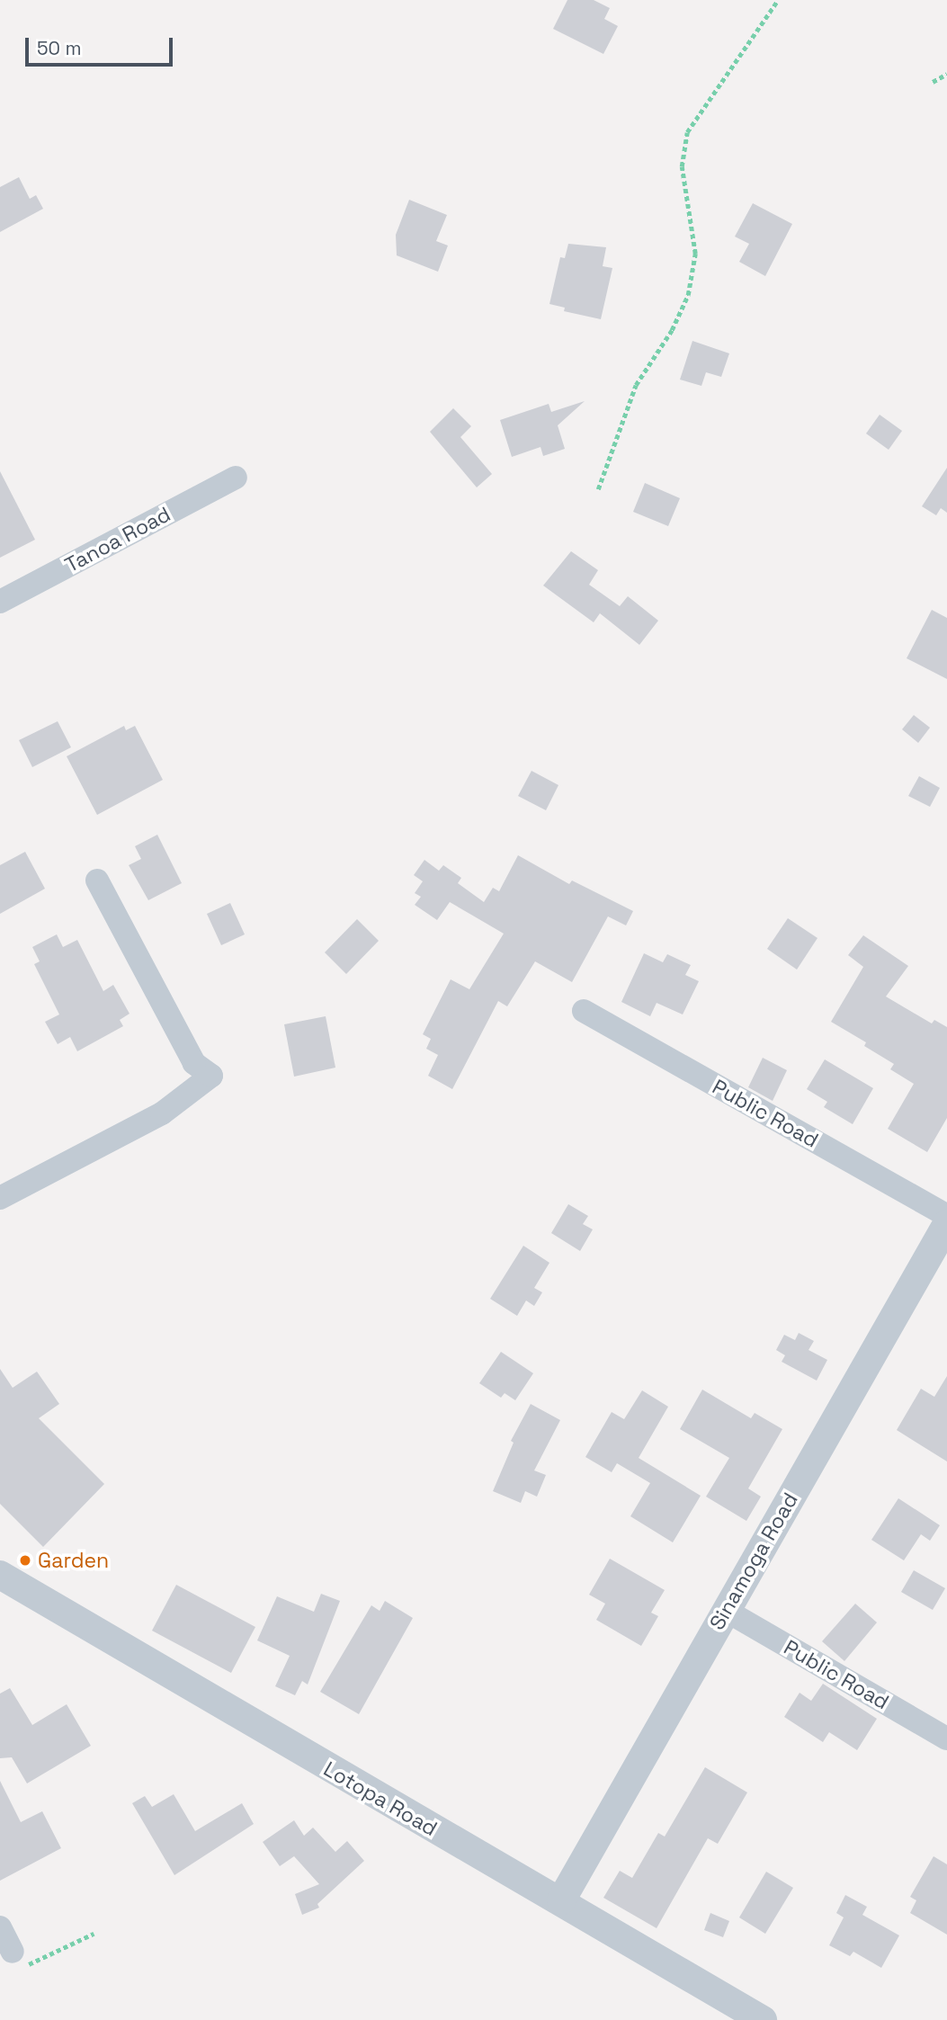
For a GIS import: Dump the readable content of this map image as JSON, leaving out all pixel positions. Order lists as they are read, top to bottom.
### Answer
{
  "streets": {
    "street": [
      "Tanoa Road",
      "Public Road",
      "Sinamoga Road",
      "Lotopa Road"
    ]
  },
  "crossings": [
    ["Public Road", "Sinamoga Road"],
    ["Sinamoga Road", "Lotopa Road"]
  ],
  "places": ["Garden"],
  "scale_bar": "50 m"
}
